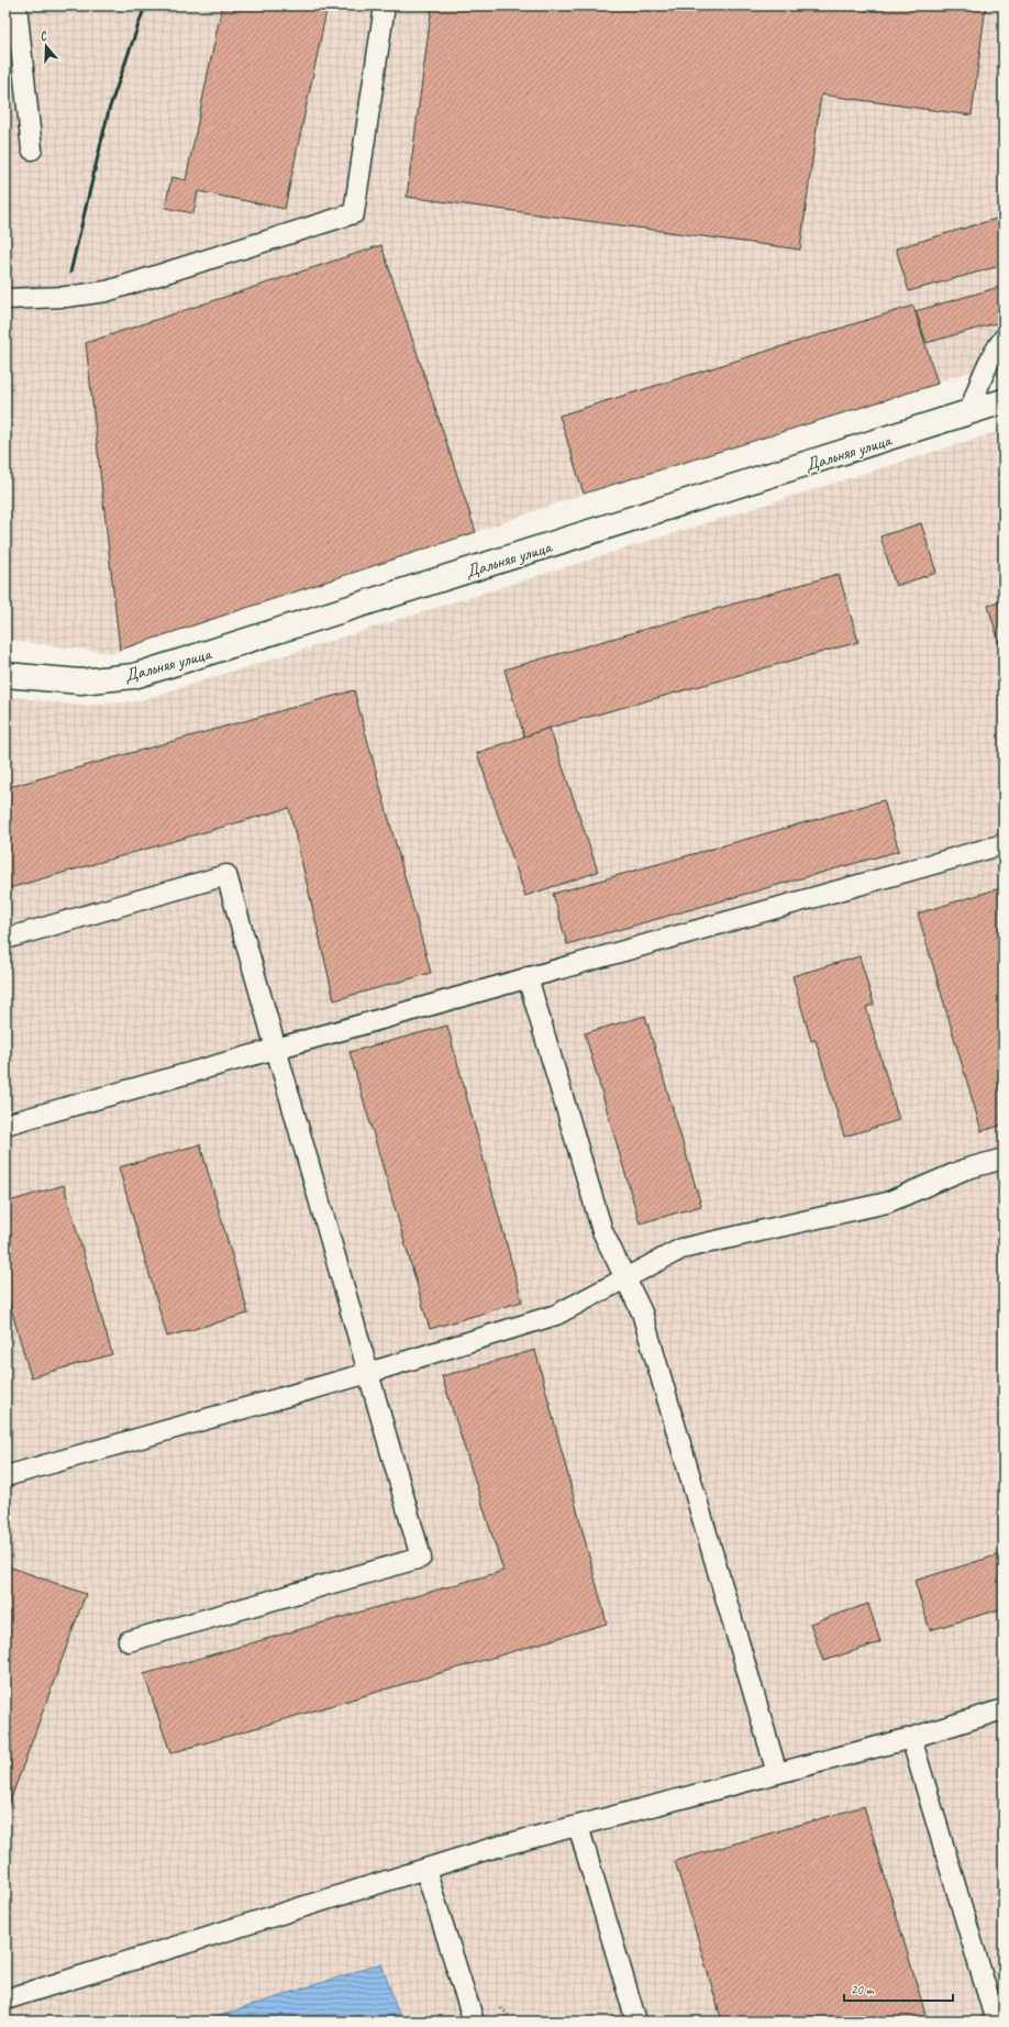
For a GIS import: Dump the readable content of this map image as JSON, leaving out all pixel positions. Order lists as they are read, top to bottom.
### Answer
{
  "streets": {
    "street": ["Дальняя улица"]
  },
  "scale_bar": "20 m",
  "north": "top"
}
